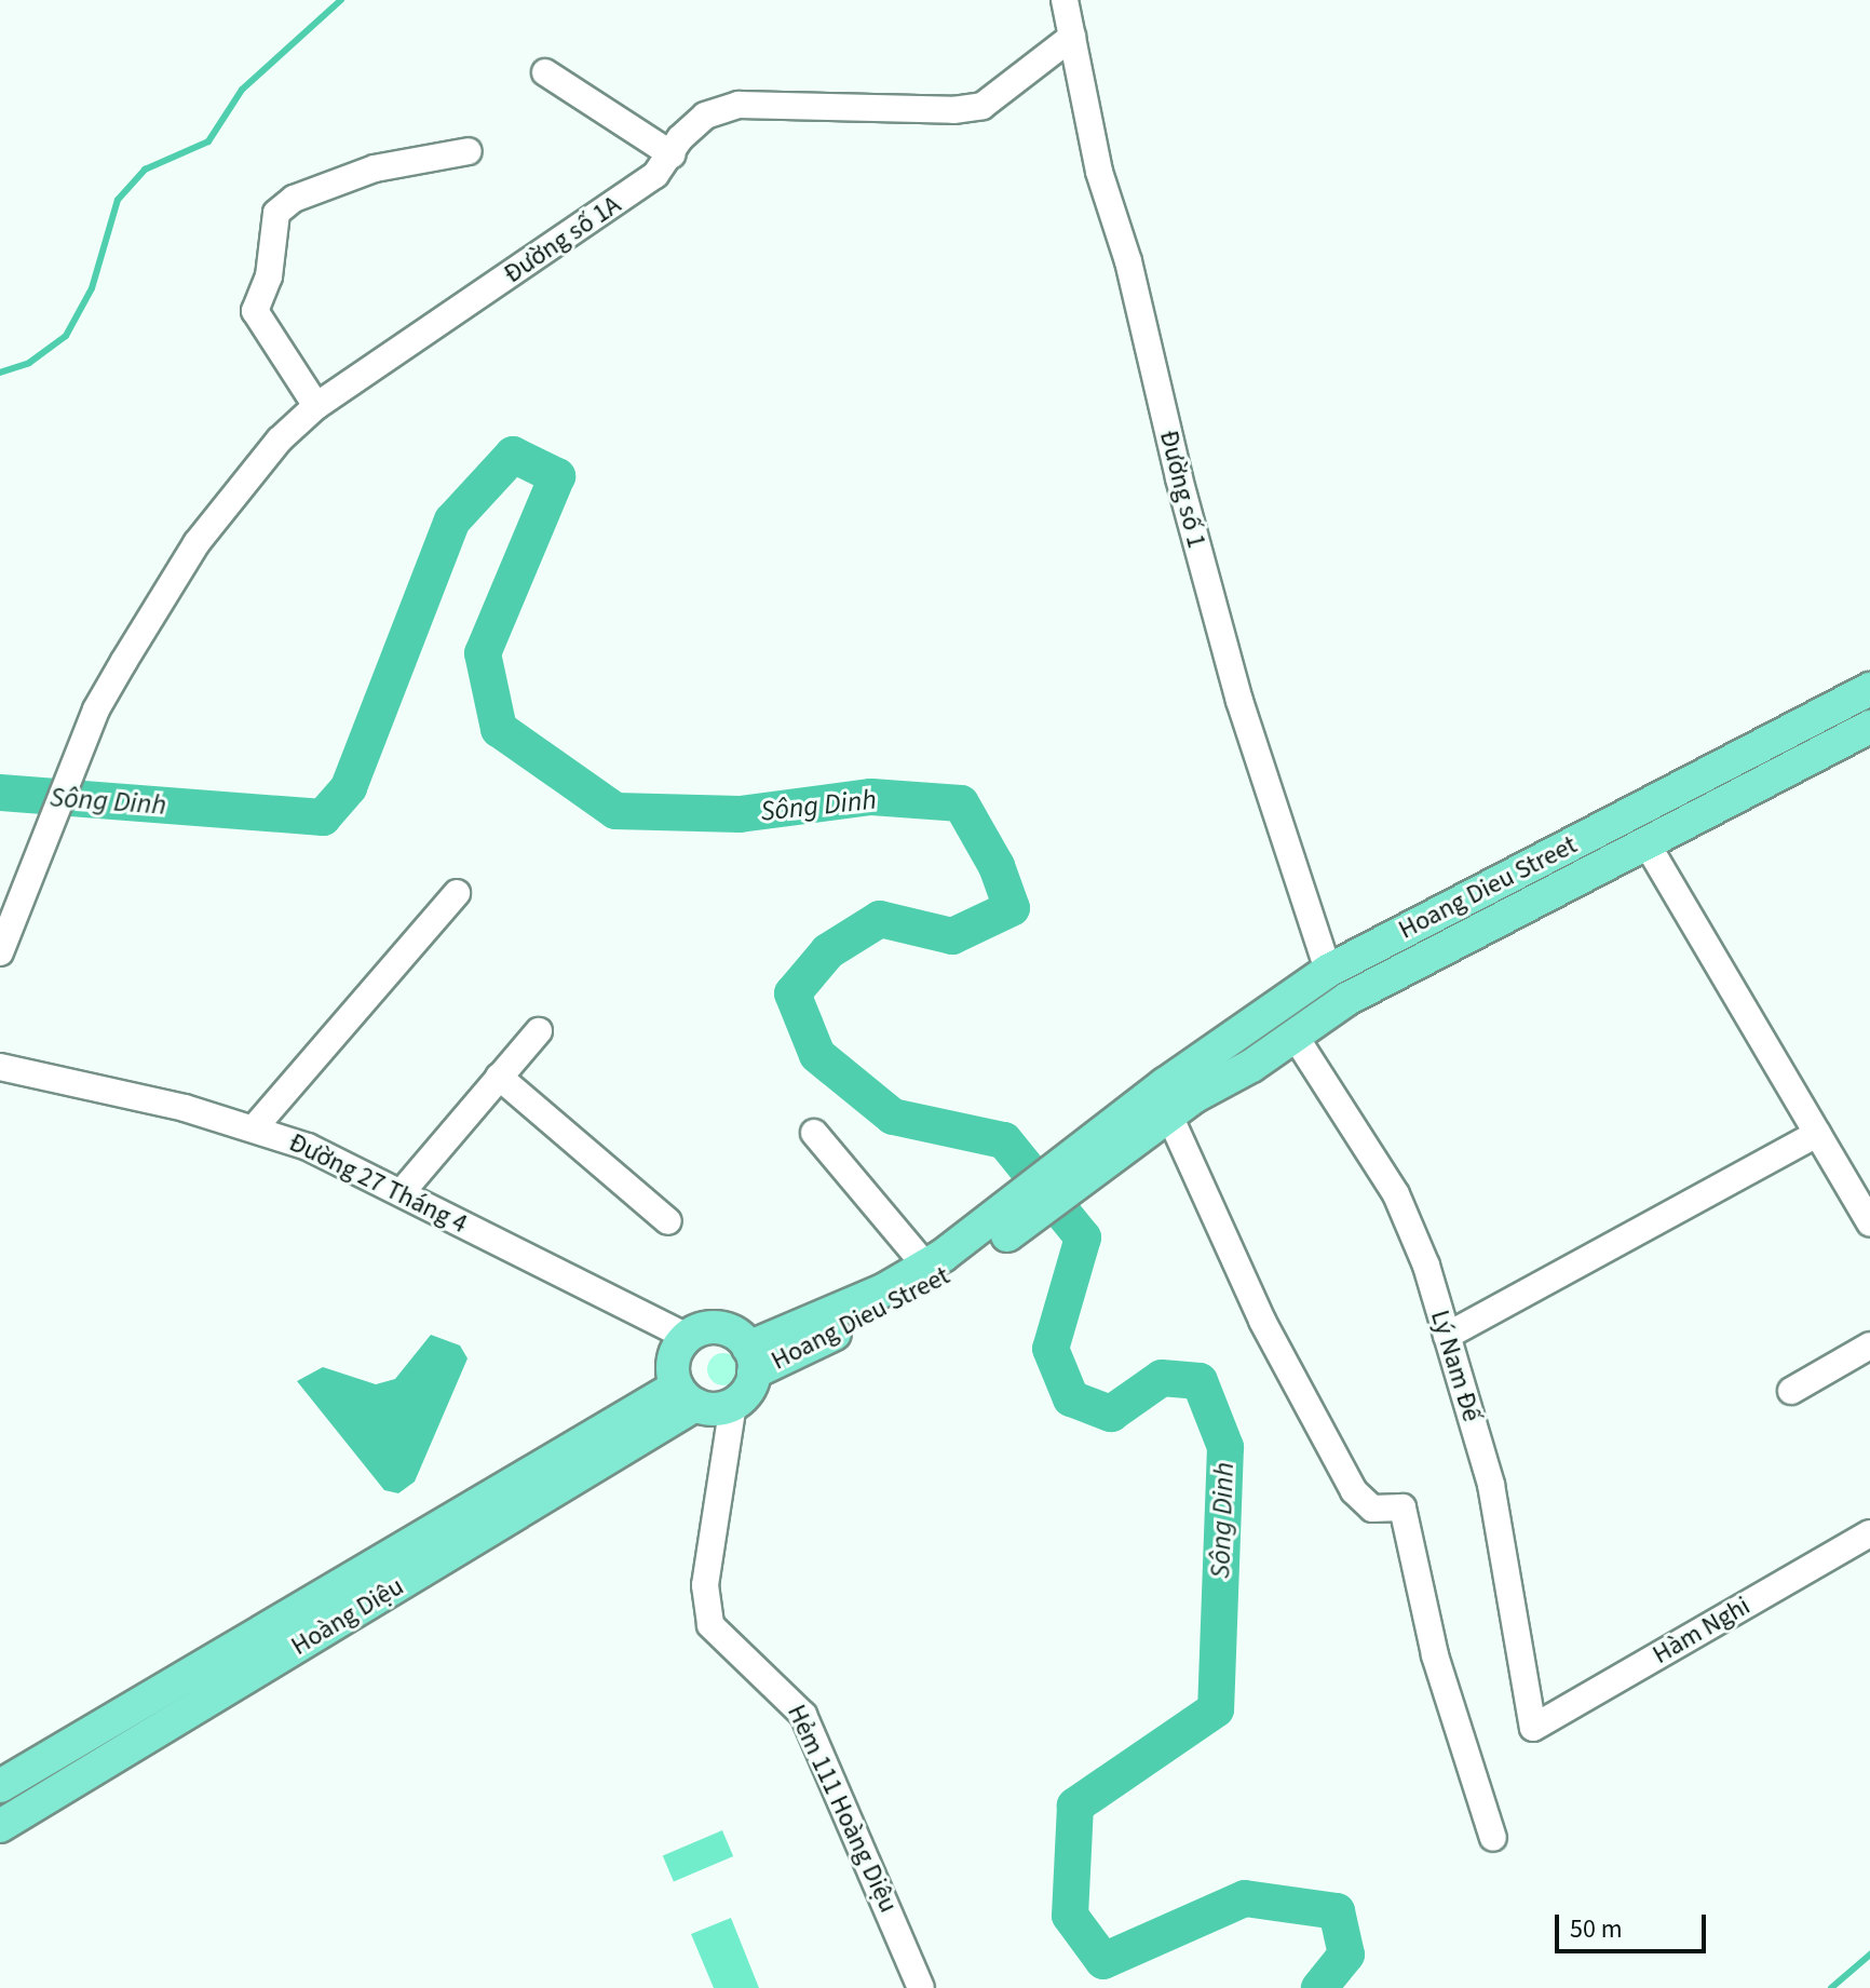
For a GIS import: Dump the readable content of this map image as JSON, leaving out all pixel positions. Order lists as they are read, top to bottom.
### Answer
{
  "streets": {
    "main road": ["Hoang Dieu Street", "Hoàng Diệu"],
    "street": [
      "Đường số 1A",
      "Đường số 1",
      "Đường 27 Tháng 4",
      "Lý Nam Đế",
      "Hàm Nghi",
      "Hẻm 111 Hoàng Diệu"
    ]
  },
  "crossings": [
    ["Đường số 1A", "Đường số 1"],
    ["Đường số 1", "Hoang Dieu Street"],
    ["Hoang Dieu Street", "Đường 27 Tháng 4"],
    ["Hoang Dieu Street", "Lý Nam Đế"],
    ["Hoang Dieu Street", "Hoàng Diệu"],
    ["Hoang Dieu Street", "Hẻm 111 Hoàng Diệu"],
    ["Đường 27 Tháng 4", "Hoàng Diệu"],
    ["Đường 27 Tháng 4", "Hẻm 111 Hoàng Diệu"],
    ["Lý Nam Đế", "Hàm Nghi"],
    ["Hoàng Diệu", "Hẻm 111 Hoàng Diệu"]
  ],
  "water": ["Sông Dinh"],
  "scale_bar": "50 m"
}
